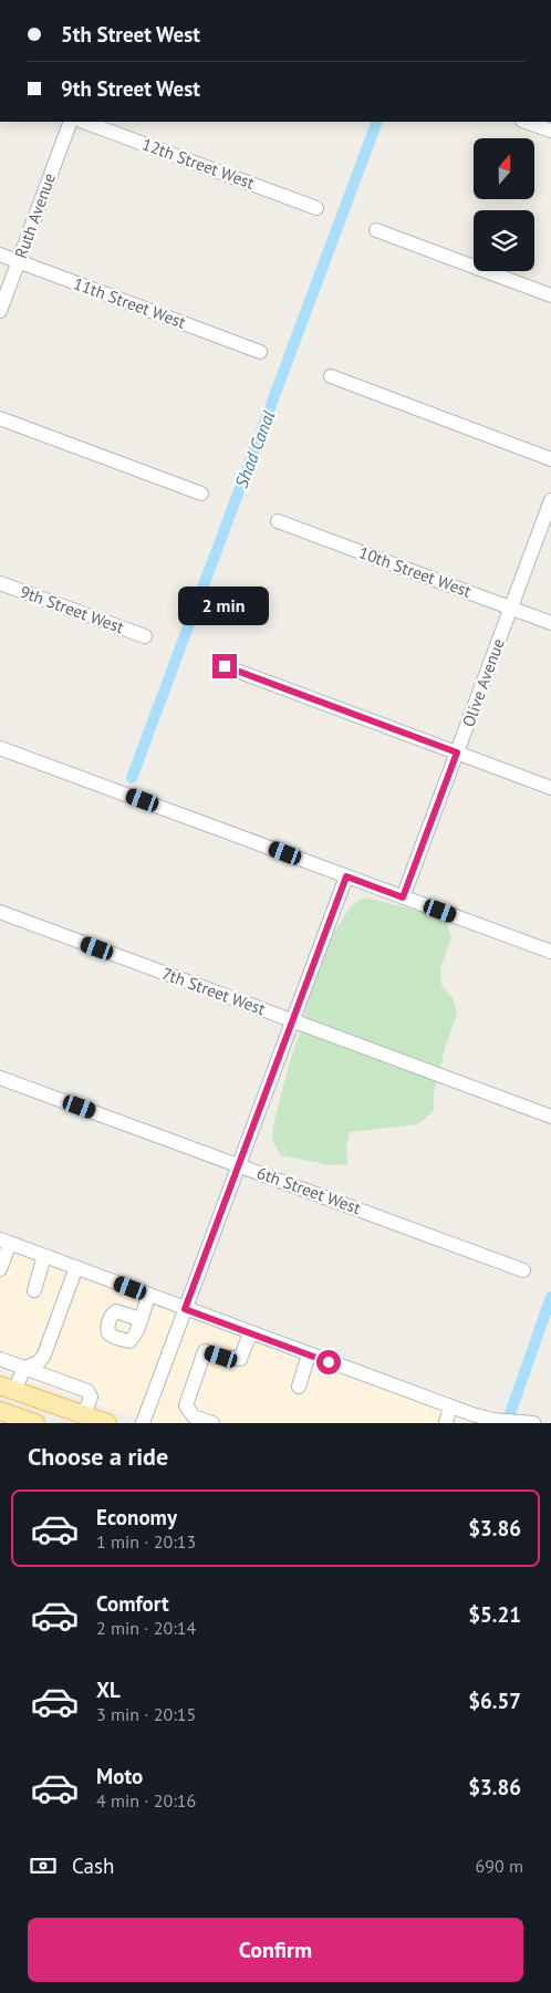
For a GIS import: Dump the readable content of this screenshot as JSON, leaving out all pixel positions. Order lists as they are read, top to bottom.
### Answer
{
  "streets": {
    "street": [
      "12th Street West",
      "Ruth Avenue",
      "11th Street West",
      "10th Street West",
      "9th Street West",
      "Olive Avenue",
      "7th Street West",
      "6th Street West"
    ]
  },
  "crossings": [
    ["Ruth Avenue", "11th Street West"],
    ["10th Street West", "Olive Avenue"]
  ],
  "water": ["Shad Canal"],
  "north": "top",
  "page": {
    "banner": ["5th Street West", "9th Street West"],
    "bubble": "2 min",
    "heading": "Choose a ride",
    "list": [
      {
        "name": "Economy",
        "note": "1 min · 20:13",
        "value": "$3.86"
      },
      {
        "name": "Comfort",
        "note": "2 min · 20:14",
        "value": "$5.21"
      },
      {
        "name": "XL",
        "note": "3 min · 20:15",
        "value": "$6.57"
      },
      {
        "name": "Moto",
        "note": "4 min · 20:16",
        "value": "$3.86"
      }
    ],
    "pay": ["Cash", "690 m"],
    "buttons": "Confirm"
  }
}
